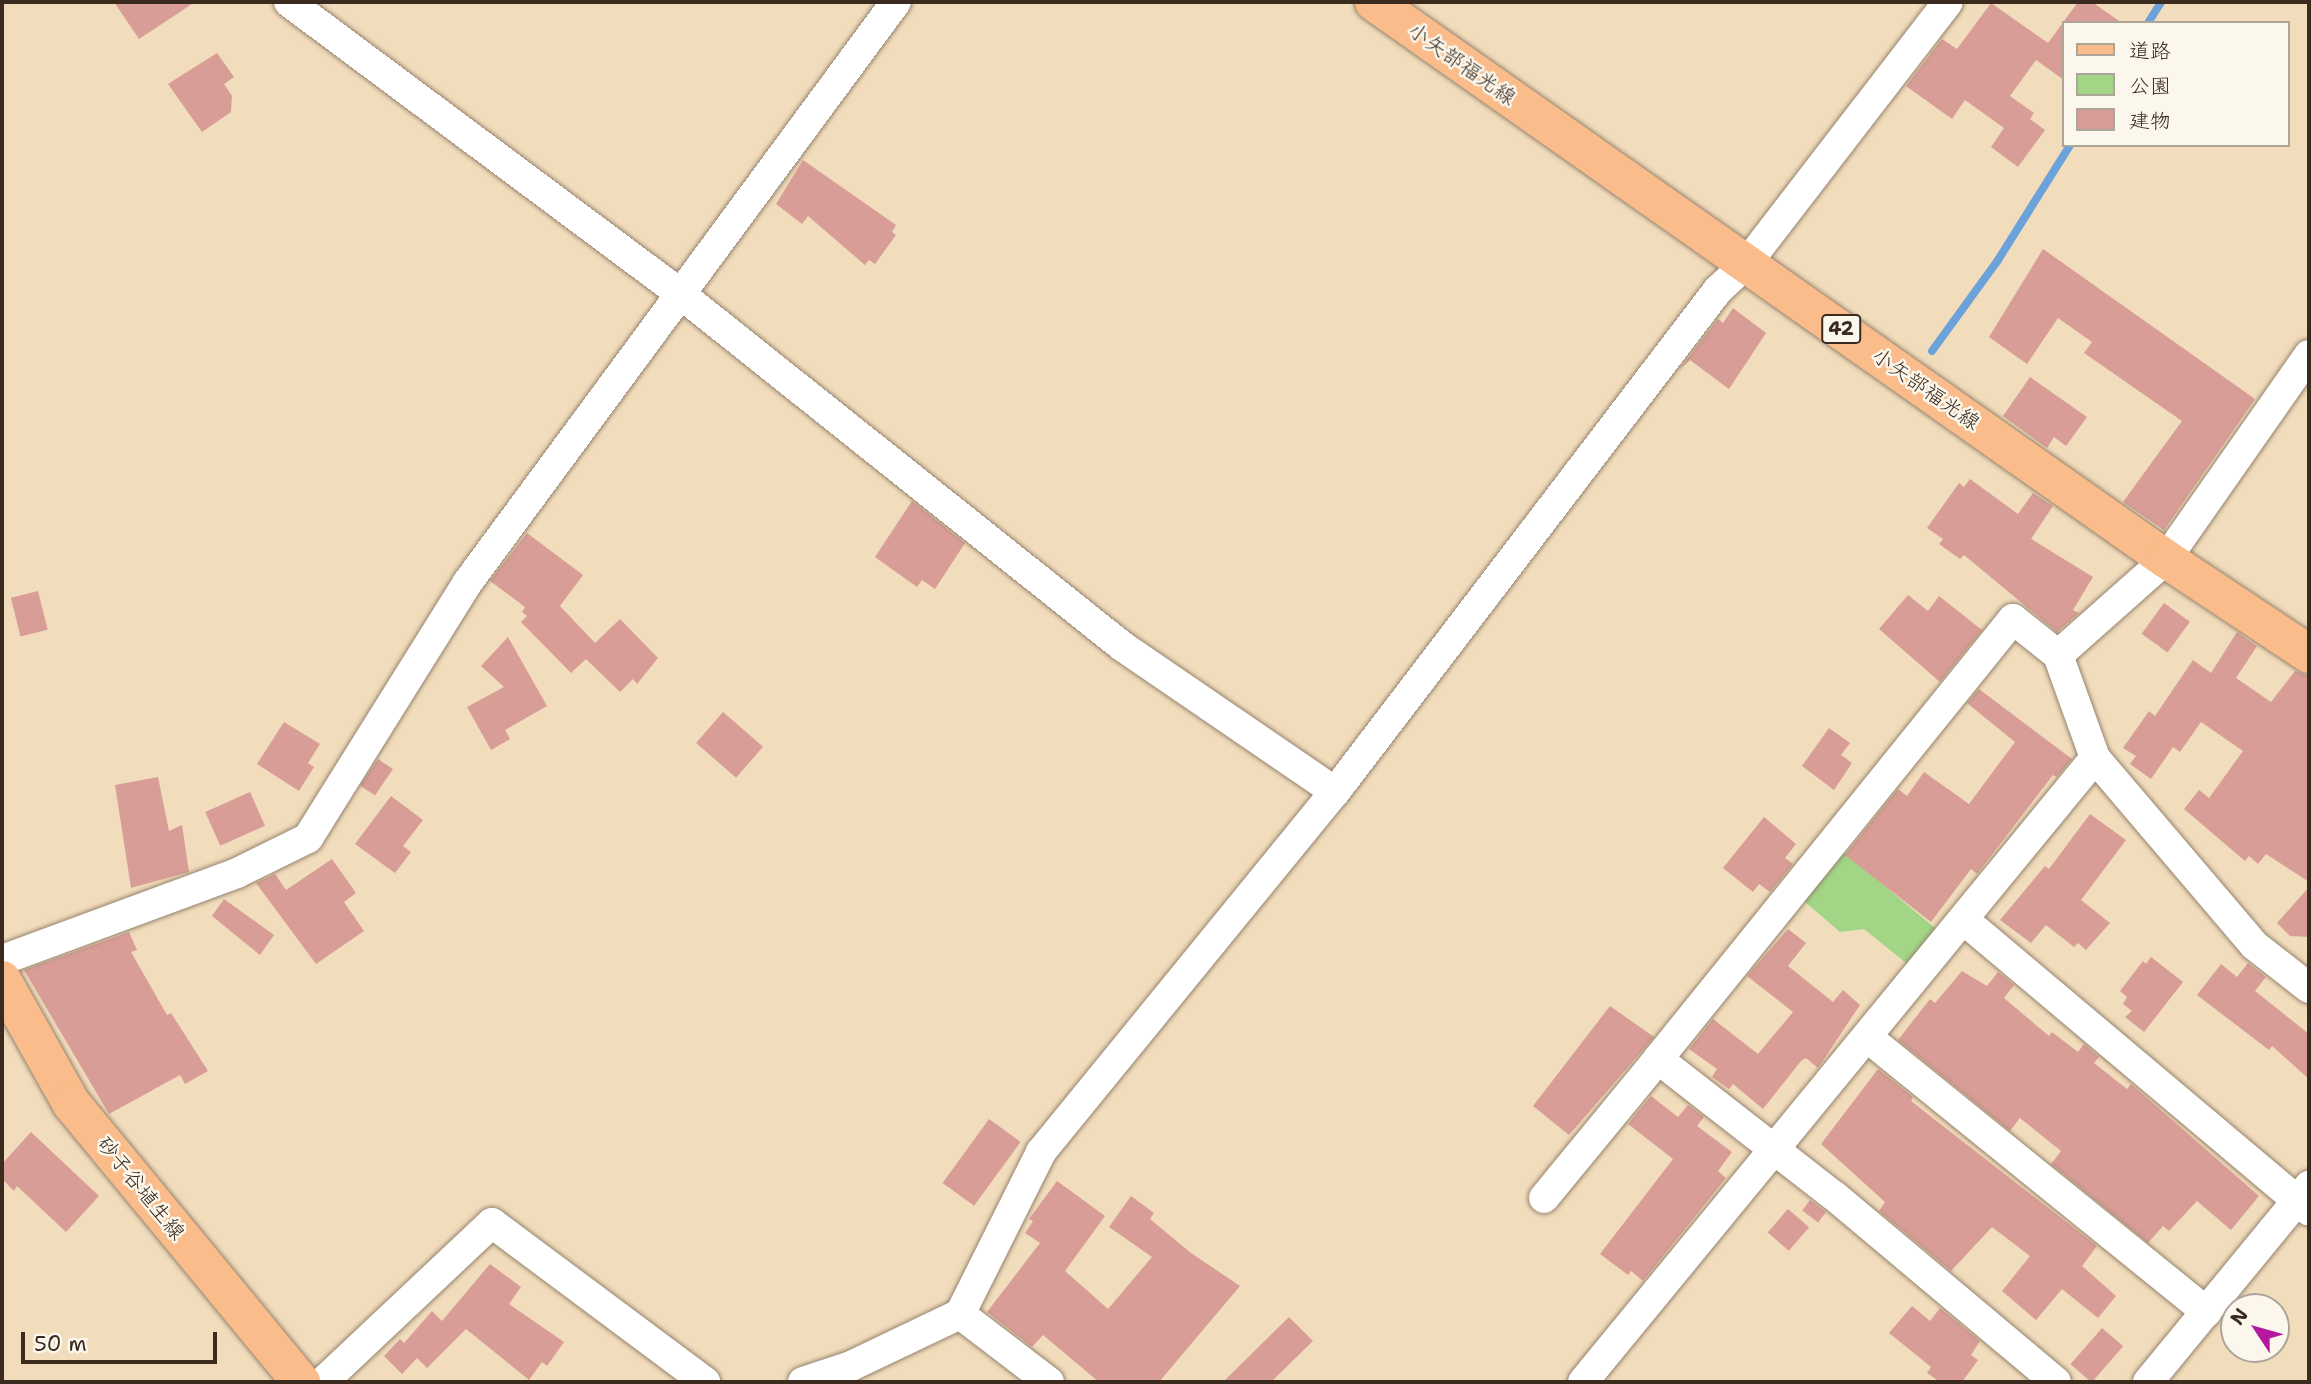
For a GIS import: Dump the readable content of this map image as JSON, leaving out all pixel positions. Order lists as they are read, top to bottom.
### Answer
{
  "streets": {
    "main road": ["小矢部福光線", "42", "砂子谷埴生線"]
  },
  "legend": ["道路", "公園", "建物"],
  "scale_bar": "50 m",
  "north": "top left"
}
